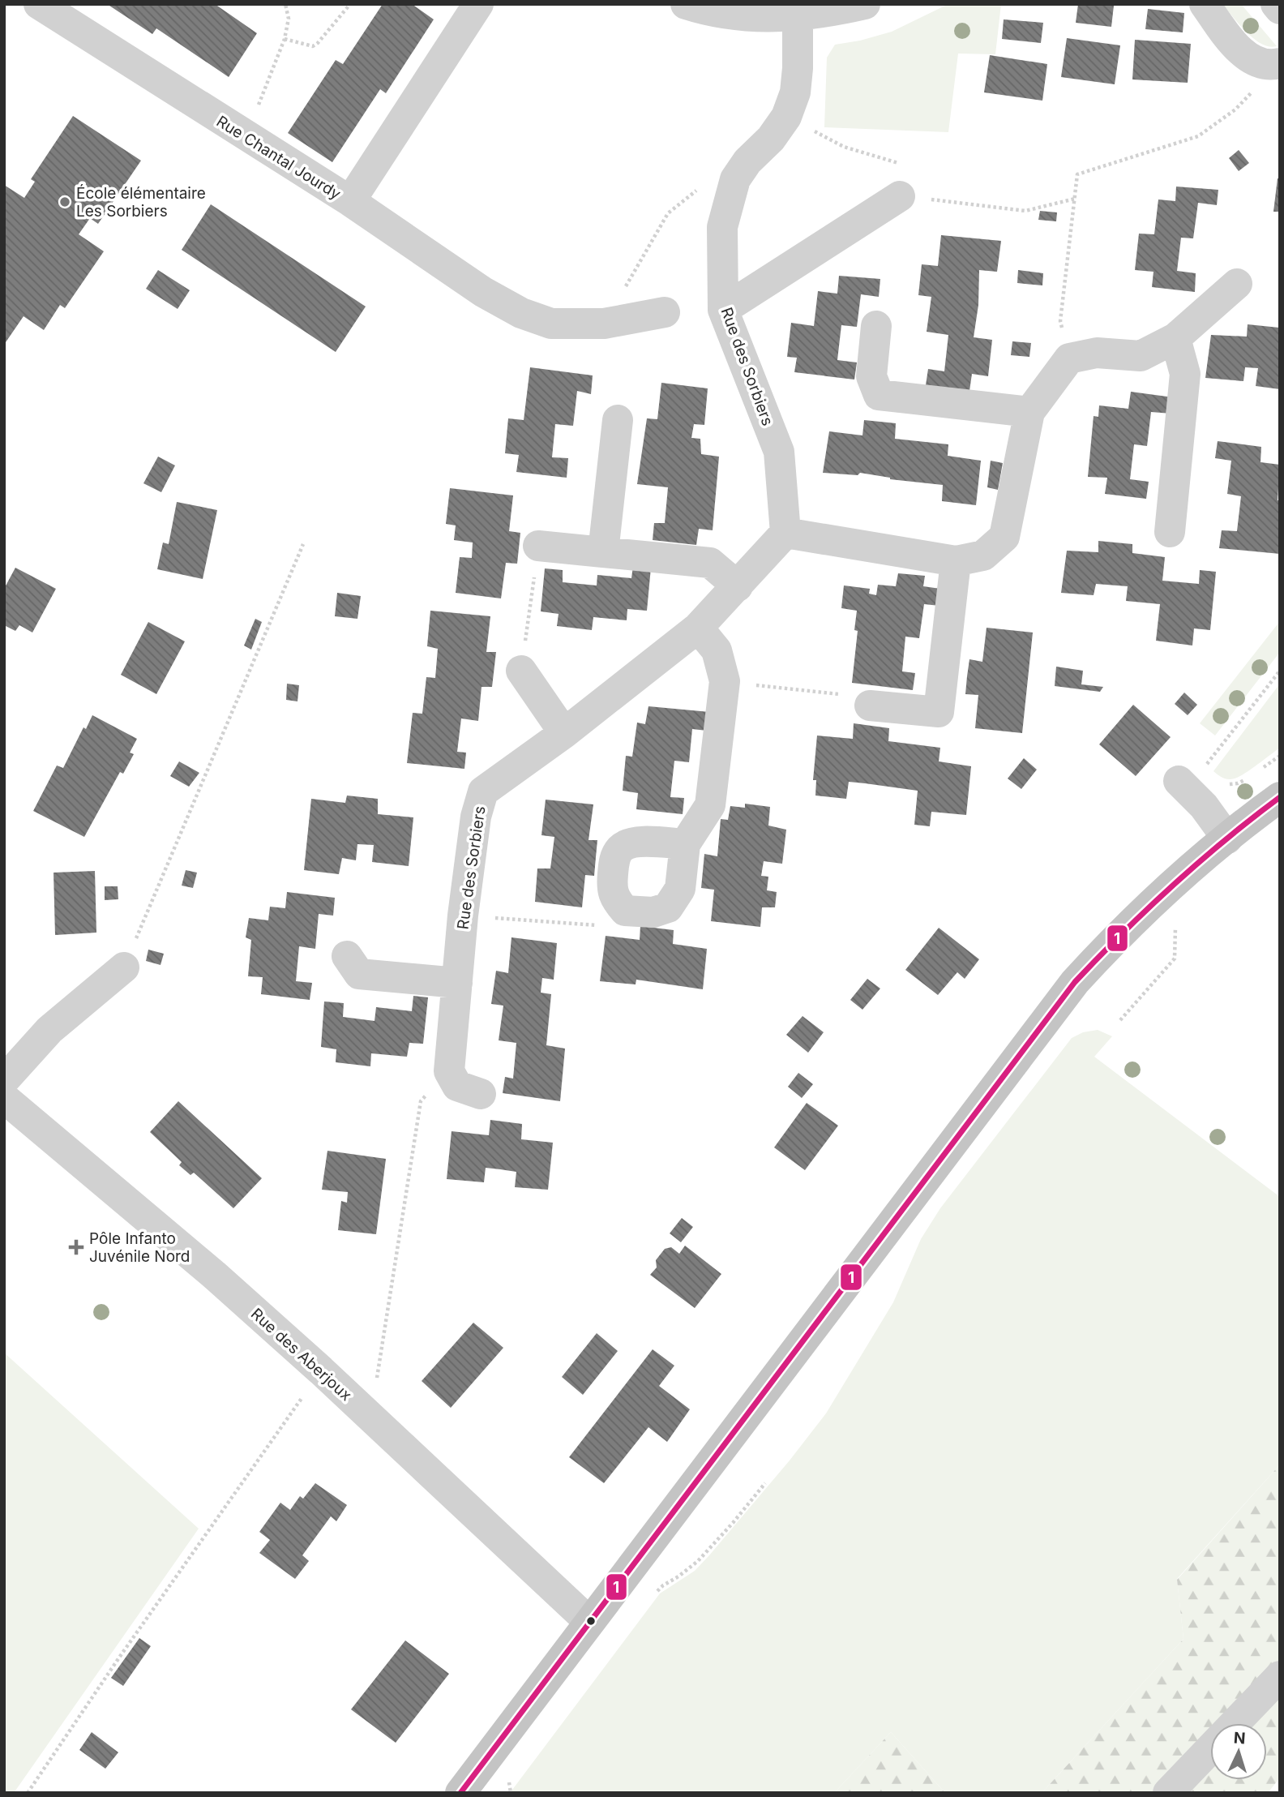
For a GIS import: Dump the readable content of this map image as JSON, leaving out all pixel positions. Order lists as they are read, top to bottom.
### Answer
{
  "streets": {
    "street": ["Rue Chantal Jourdy", "Rue des Sorbiers", "Rue des Aberjoux"]
  },
  "places": {
    "other": ["École élémentaire Les Sorbiers"],
    "health": ["Pôle Infanto Juvénile Nord"]
  },
  "lines": ["transit line 1"],
  "north": "top"
}
